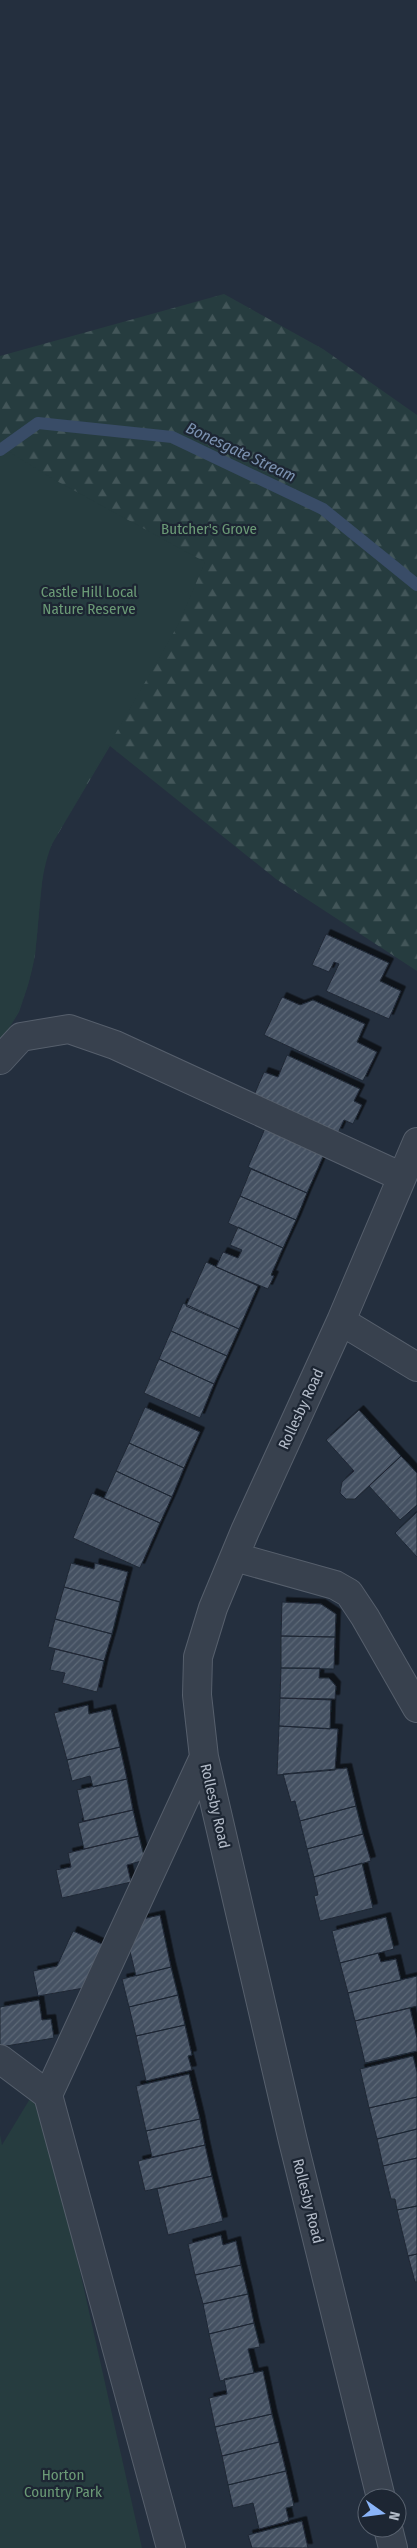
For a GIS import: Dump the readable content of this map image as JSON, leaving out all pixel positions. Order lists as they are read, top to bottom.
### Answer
{
  "streets": {
    "street": ["Rollesby Road"]
  },
  "water": ["Bonesgate Stream"],
  "parks": ["Butcher's Grove", "Castle Hill Local Nature Reserve", "Horton Country Park"],
  "north": "right"
}
